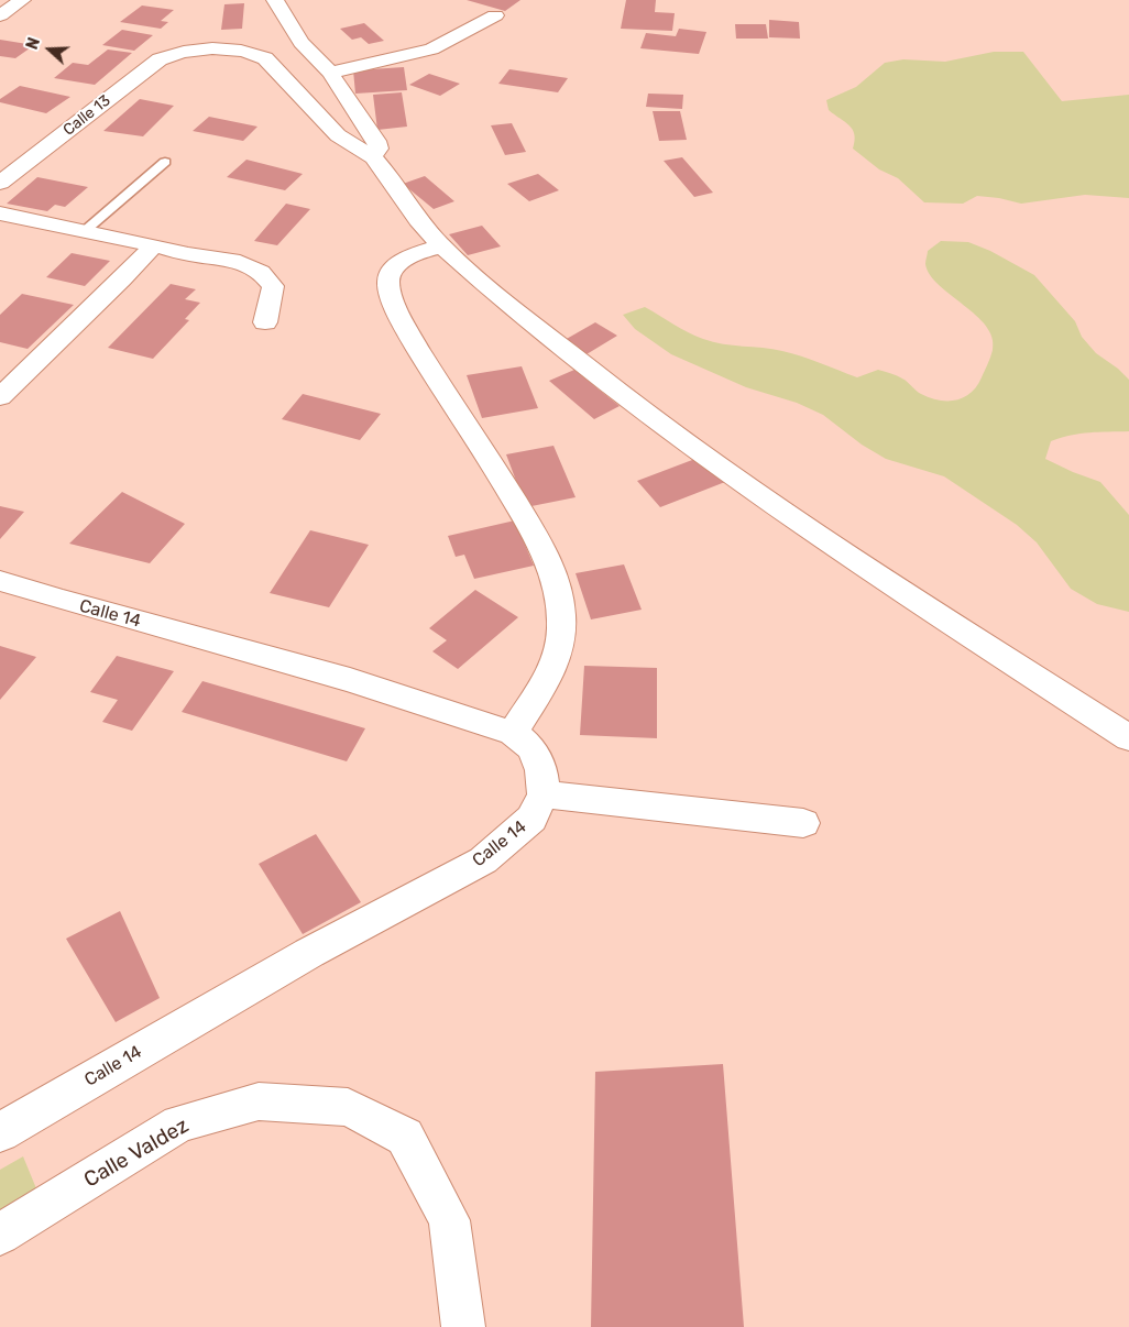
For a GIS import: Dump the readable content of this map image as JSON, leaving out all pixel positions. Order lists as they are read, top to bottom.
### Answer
{
  "streets": {
    "street": ["Calle 13", "Calle 14", "Calle Valdez"]
  },
  "north": "left"
}
